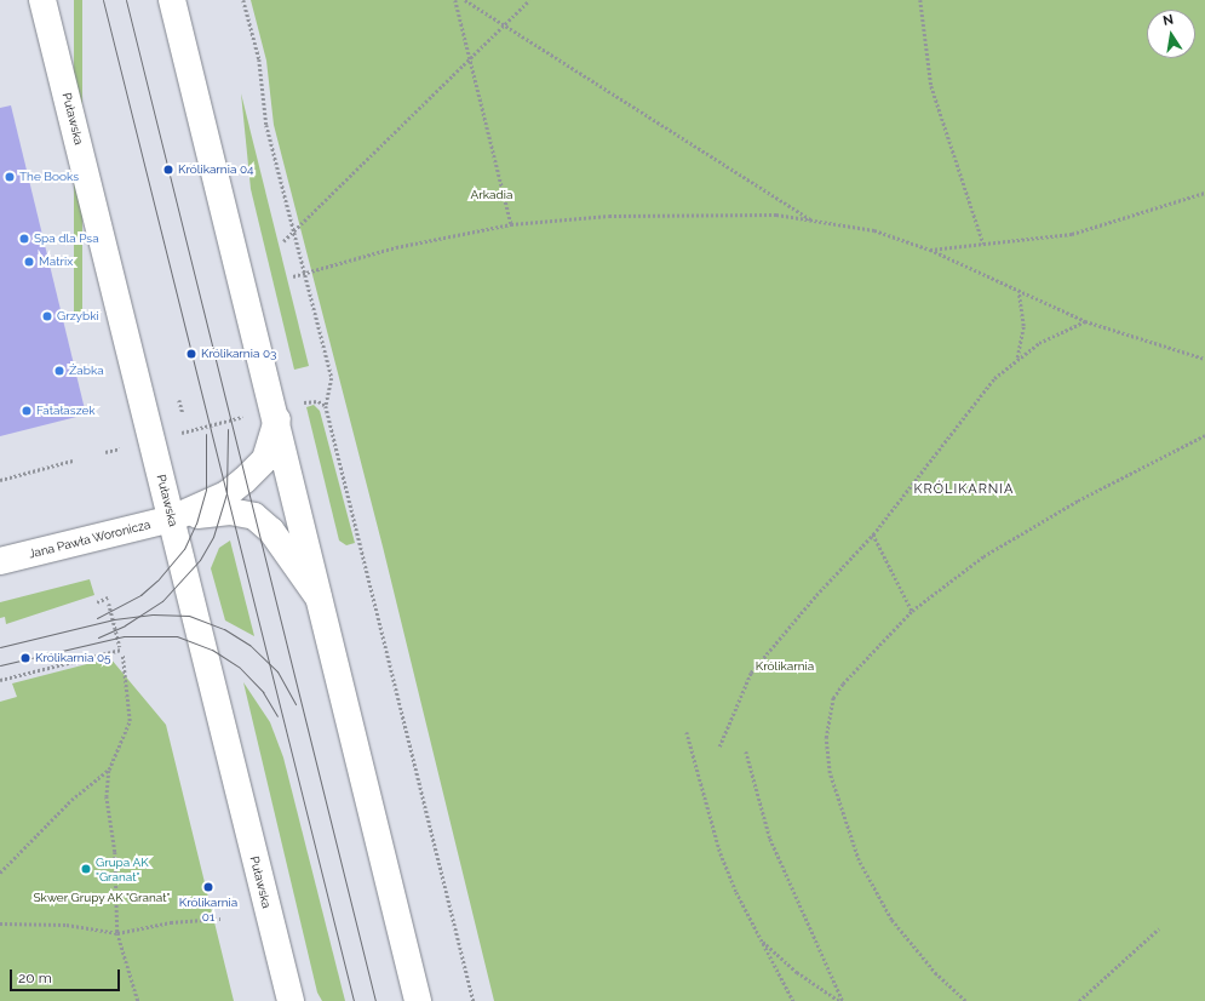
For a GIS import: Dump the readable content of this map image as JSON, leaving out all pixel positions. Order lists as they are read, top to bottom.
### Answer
{
  "streets": {
    "main road": ["Puławska", "Jana Pawła Woronicza"]
  },
  "crossings": [
    ["Puławska", "Jana Pawła Woronicza"]
  ],
  "districts": ["KRÓLIKARNIA"],
  "parks": ["Arkadia", "Królikarnia", "Skwer Grupy AK \"Granat\""],
  "places": [
    "Królikarnia 04",
    "The Books",
    "Spa dla Psa",
    "Matrix",
    "Grzybki",
    "Królikarnia 03",
    "Żabka",
    "Fatałaszek",
    "Królikarnia 05",
    "Grupa AK \"Granat\"",
    "Królikarnia 01"
  ],
  "scale_bar": "20 m",
  "north": "top"
}
